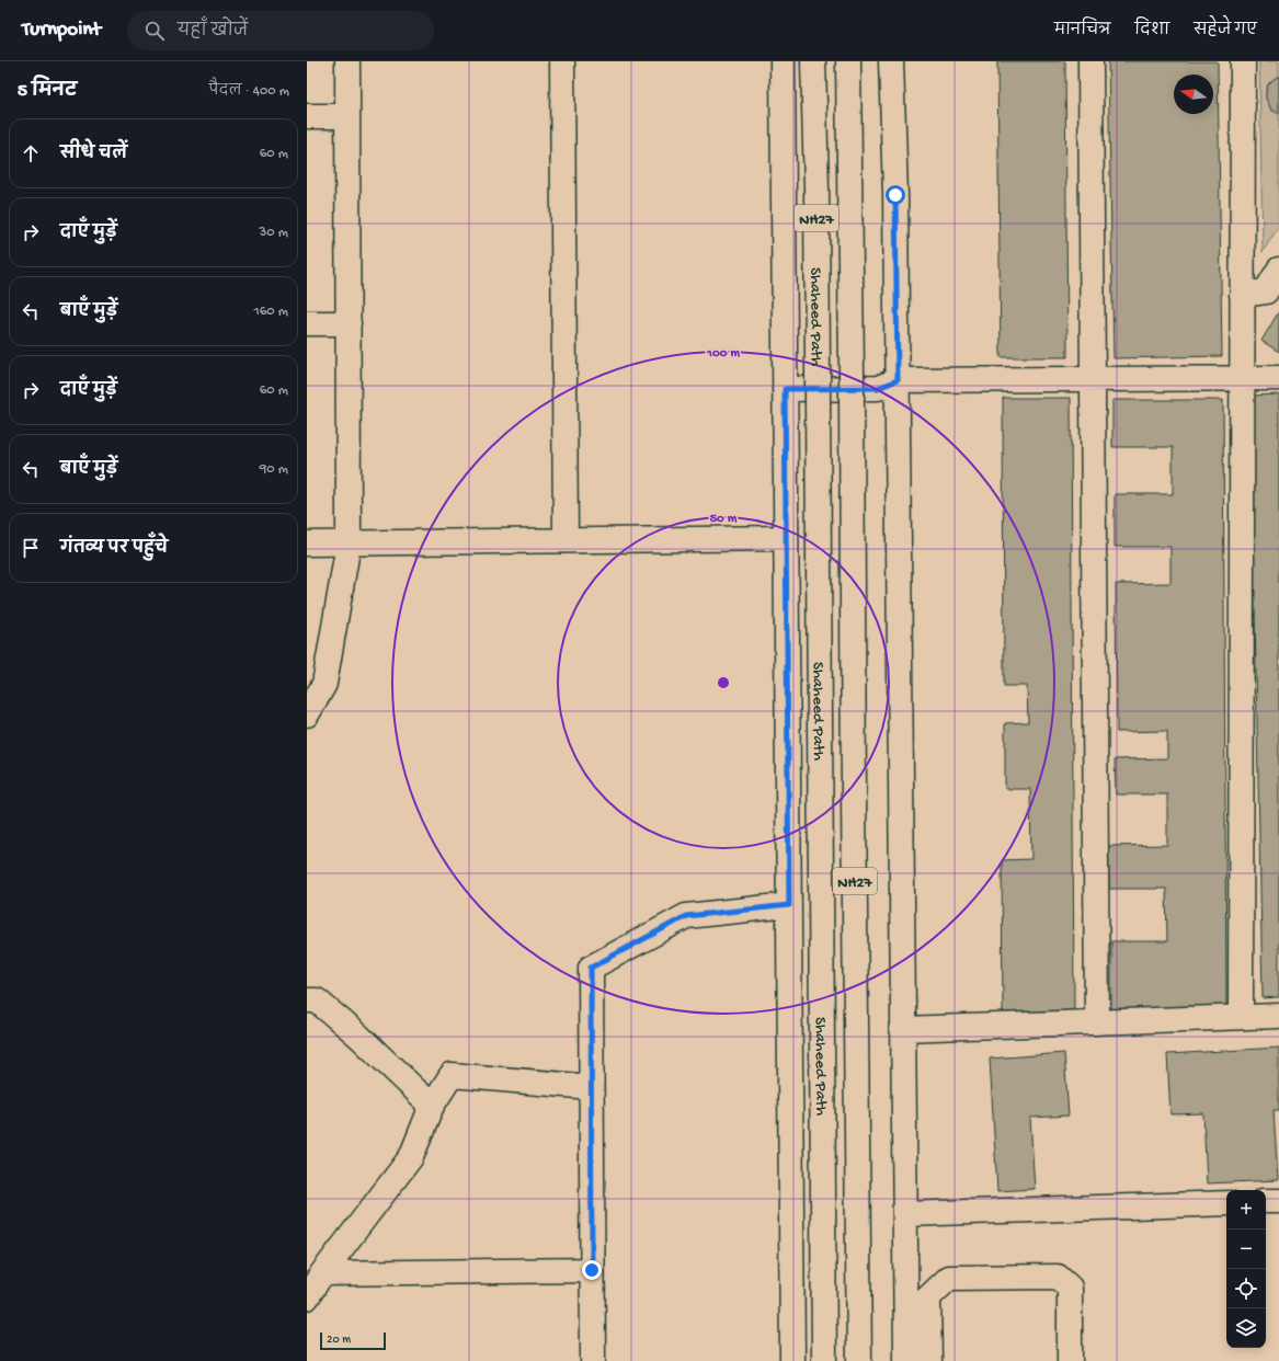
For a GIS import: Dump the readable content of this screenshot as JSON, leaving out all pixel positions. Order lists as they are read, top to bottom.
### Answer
{
  "streets": {
    "main road": ["NH27", "Shaheed Path"]
  },
  "scale_bar": "20 m",
  "north": "left",
  "page": {
    "header": "Turnpoint",
    "search": "यहाँ खोजें",
    "nav": ["मानचित्र", "दिशा", "सहेजे गए"],
    "heading": ["5 मिनट", "पैदल · 400 m"],
    "list": [
      ["सीधे चलें", "60 m"],
      ["दाएँ मुड़ें", "30 m"],
      ["बाएँ मुड़ें", "160 m"],
      ["दाएँ मुड़ें", "60 m"],
      ["बाएँ मुड़ें", "90 m"],
      "गंतव्य पर पहुँचे"
    ],
    "map_buttons": ["+", "−"],
    "scale": "20 m"
  },
  "rings": ["100 m", "50 m"]
}
